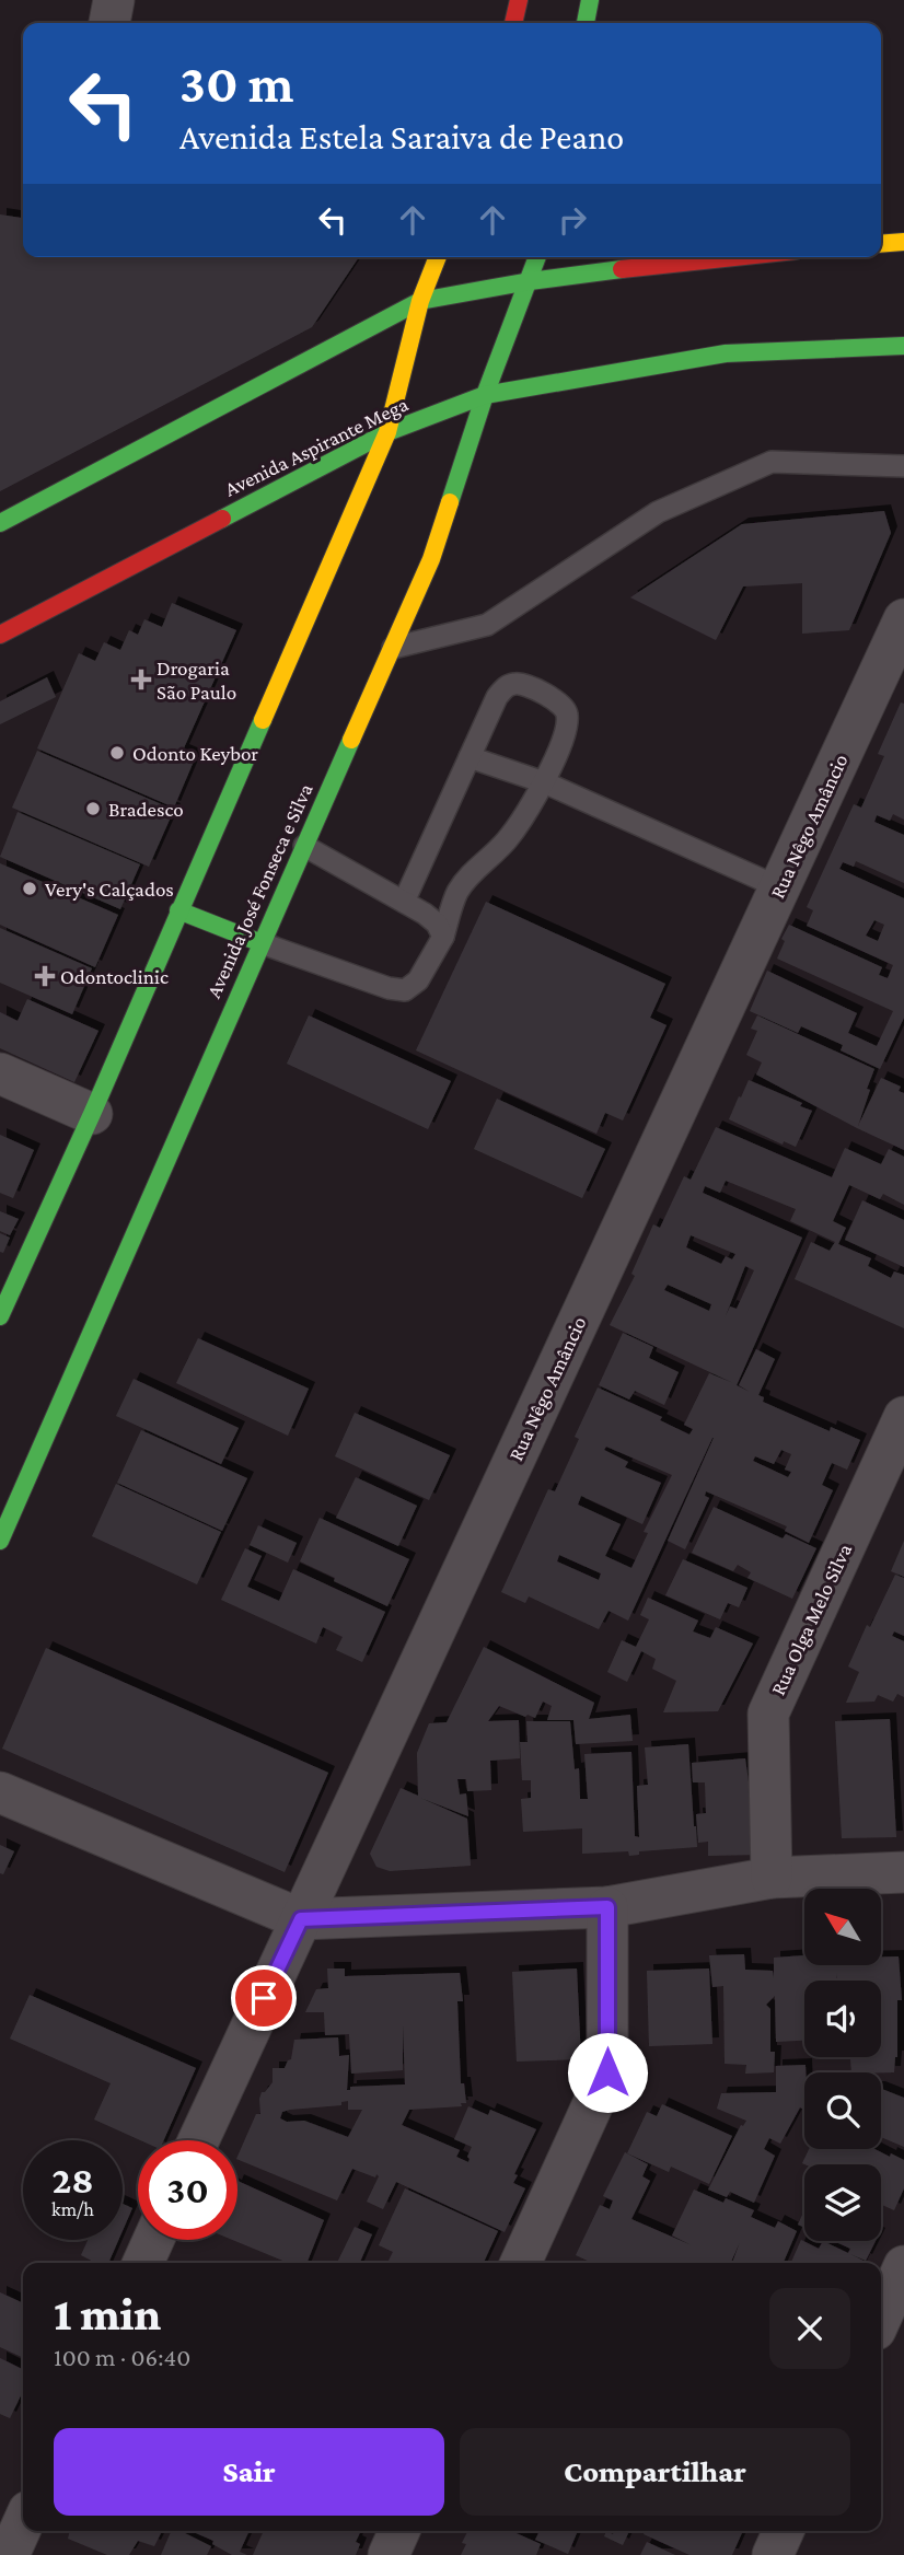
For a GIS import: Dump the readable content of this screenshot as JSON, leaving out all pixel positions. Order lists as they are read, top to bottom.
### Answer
{
  "streets": {
    "main road": ["Avenida Aspirante Mega", "Avenida José Fonseca e Silva"],
    "street": ["Rua Nêgo Amâncio", "Rua Olga Melo Silva"]
  },
  "crossings": [
    ["Avenida Aspirante Mega", "Avenida José Fonseca e Silva"]
  ],
  "places": {
    "health": ["Drogaria São Paulo", "Odontoclinic"],
    "other": ["Odonto Keybor", "Bradesco", "Very's Calçados"]
  },
  "north": "top left",
  "page": {
    "turn": ["30 m", "Avenida Estela Saraiva de Peano"],
    "speed": "28 km/h",
    "limit": "30",
    "heading": ["1 min", "100 m · 06:40"],
    "buttons": ["Sair", "Compartilhar"]
  }
}
